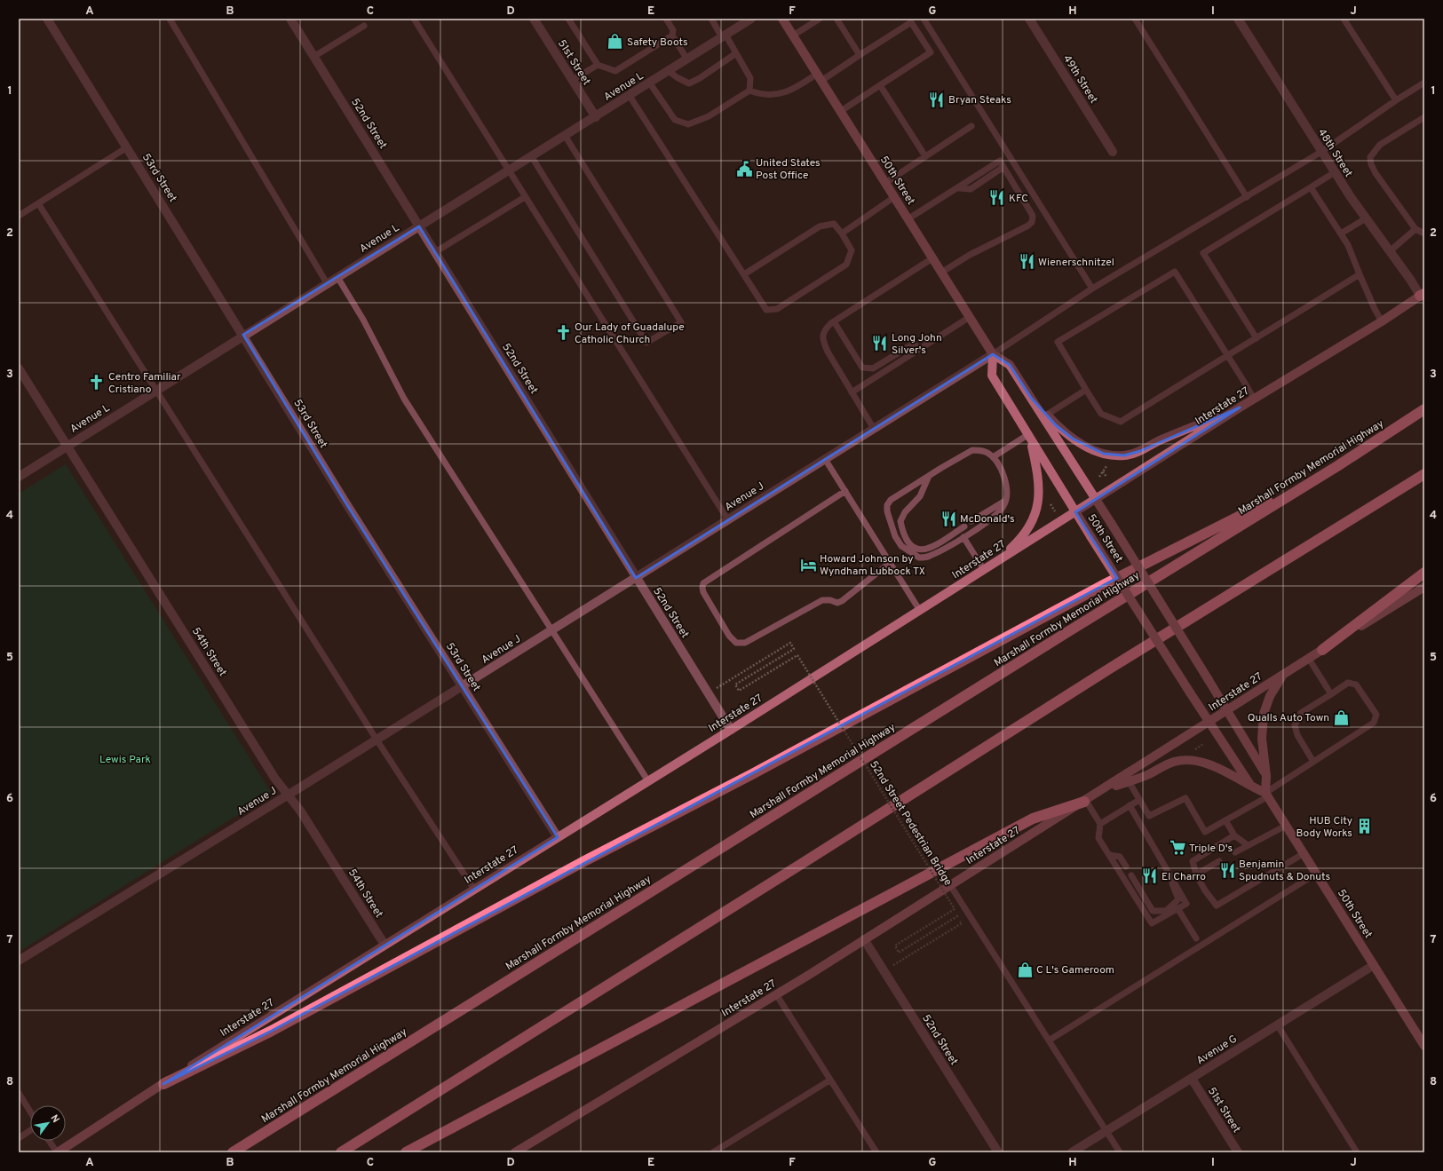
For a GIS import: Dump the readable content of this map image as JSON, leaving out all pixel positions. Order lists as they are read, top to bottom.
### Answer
{
  "streets": {
    "highway": ["Marshall Formby Memorial Highway"],
    "main road": ["50th Street", "Interstate 27"],
    "street": [
      "51st Street",
      "49th Street",
      "Avenue L",
      "52nd Street",
      "48th Street",
      "53rd Street",
      "Avenue J",
      "54th Street",
      "Avenue G"
    ],
    "path": ["52nd Street Pedestrian Bridge"]
  },
  "crossings": [
    ["51st Street", "Avenue L"],
    ["51st Street", "Avenue G"],
    ["Avenue L", "52nd Street"],
    ["Avenue L", "53rd Street"],
    ["Avenue L", "54th Street"],
    ["52nd Street", "Interstate 27"],
    ["52nd Street", "Avenue J"],
    ["52nd Street", "52nd Street Pedestrian Bridge"],
    ["48th Street", "Interstate 27"],
    ["53rd Street", "Interstate 27"],
    ["53rd Street", "Avenue J"],
    ["50th Street", "Interstate 27"],
    ["50th Street", "Avenue J"],
    ["50th Street", "Avenue G"],
    ["Interstate 27", "54th Street"],
    ["Avenue J", "54th Street"]
  ],
  "parks": ["Lewis Park"],
  "places": {
    "shop": ["Safety Boots", "Qualls Auto Town", "C L's Gameroom"],
    "restaurant": [
      "Bryan Steaks",
      "KFC",
      "Wienerschnitzel",
      "Long John Silver's",
      "McDonald's",
      "Benjamin Spudnuts & Donuts",
      "El Charro"
    ],
    "public building": ["United States Post Office"],
    "church": ["Our Lady of Guadalupe Catholic Church", "Centro Familiar Cristiano"],
    "hotel": ["Howard Johnson by Wyndham Lubbock TX"],
    "building": ["HUB City Body Works"],
    "supermarket": ["Triple D's"]
  },
  "north": "top right",
  "grid": {
    "columns": [
      "A",
      "B",
      "C",
      "D",
      "E",
      "F",
      "G",
      "H",
      "I",
      "J"
    ],
    "rows": [
      "1",
      "2",
      "3",
      "4",
      "5",
      "6",
      "7",
      "8"
    ]
  }
}
